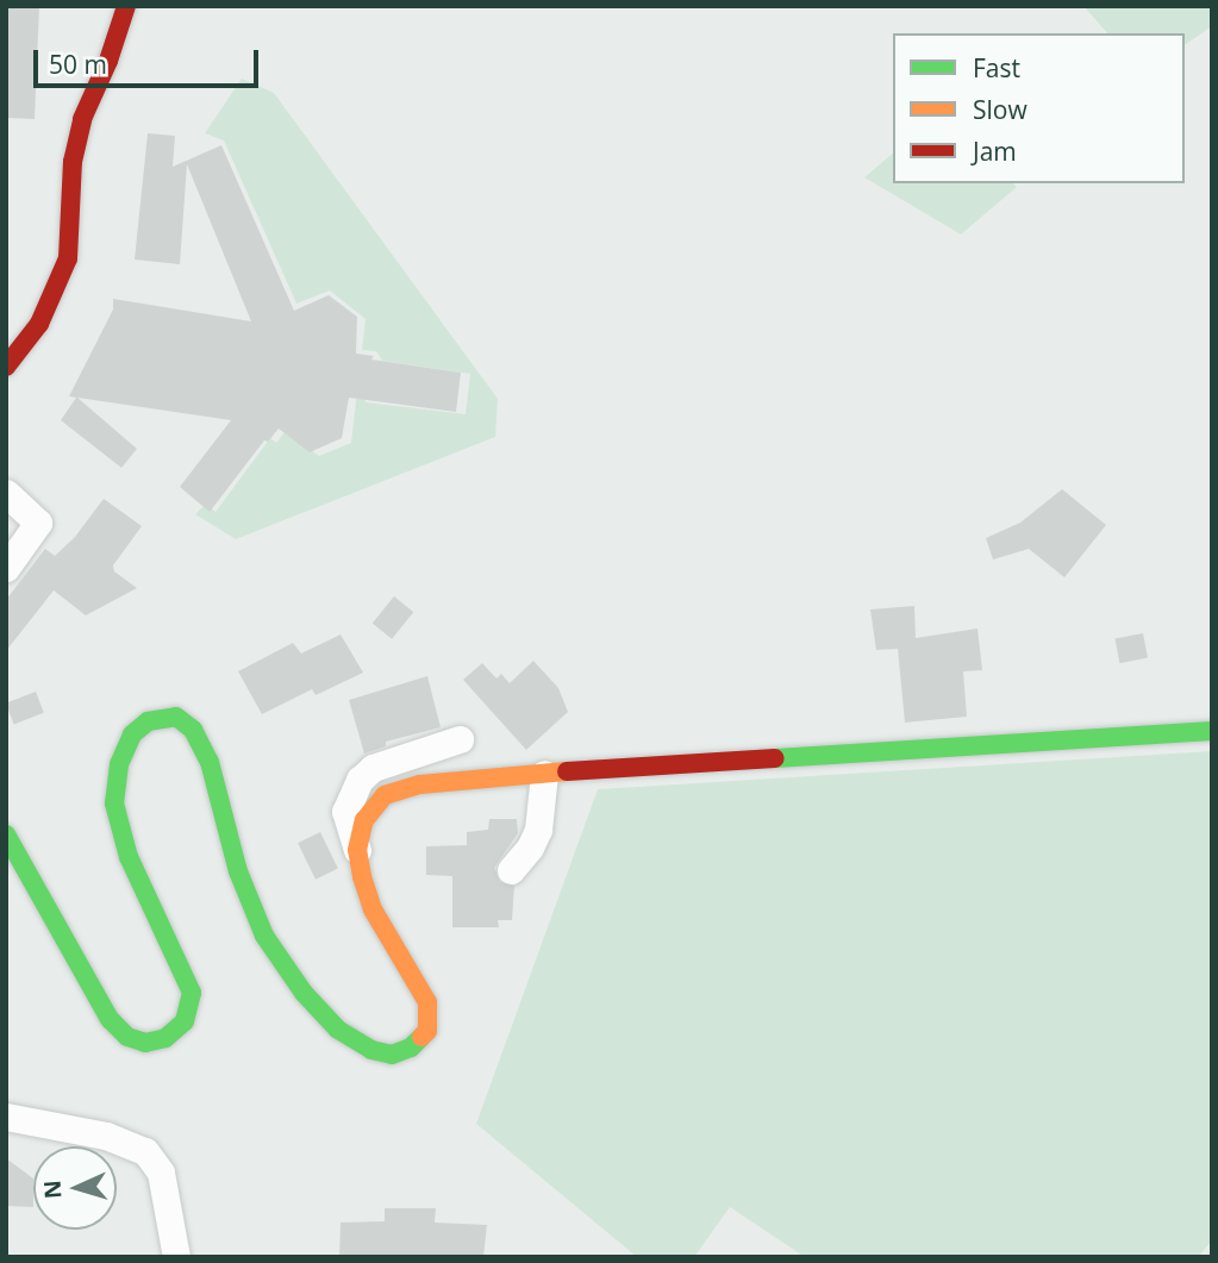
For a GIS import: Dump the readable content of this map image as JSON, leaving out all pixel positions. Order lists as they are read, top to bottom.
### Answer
{
  "legend": ["Fast", "Slow", "Jam"],
  "scale_bar": "50 m",
  "north": "left"
}
